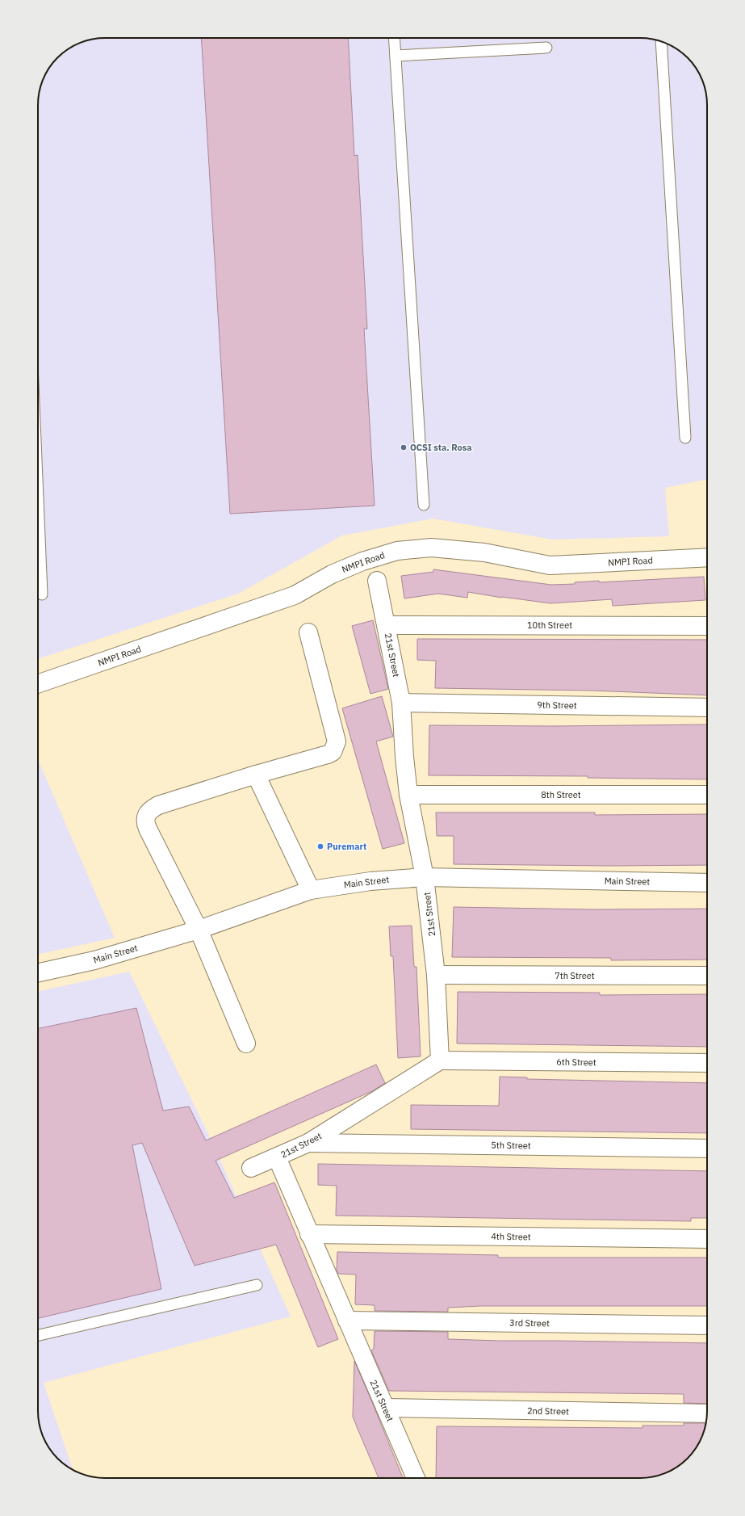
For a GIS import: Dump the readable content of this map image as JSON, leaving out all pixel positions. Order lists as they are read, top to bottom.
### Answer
{
  "streets": {
    "street": [
      "NMPI Road",
      "10th Street",
      "21st Street",
      "9th Street",
      "8th Street",
      "Main Street",
      "7th Street",
      "6th Street",
      "5th Street",
      "4th Street",
      "3rd Street",
      "2nd Street"
    ]
  },
  "crossings": [
    ["10th Street", "21st Street"],
    ["21st Street", "9th Street"],
    ["21st Street", "8th Street"],
    ["21st Street", "Main Street"],
    ["21st Street", "7th Street"],
    ["21st Street", "6th Street"],
    ["21st Street", "5th Street"],
    ["21st Street", "4th Street"],
    ["21st Street", "3rd Street"],
    ["21st Street", "2nd Street"]
  ],
  "places": ["OCSI sta. Rosa", "Puremart"]
}
